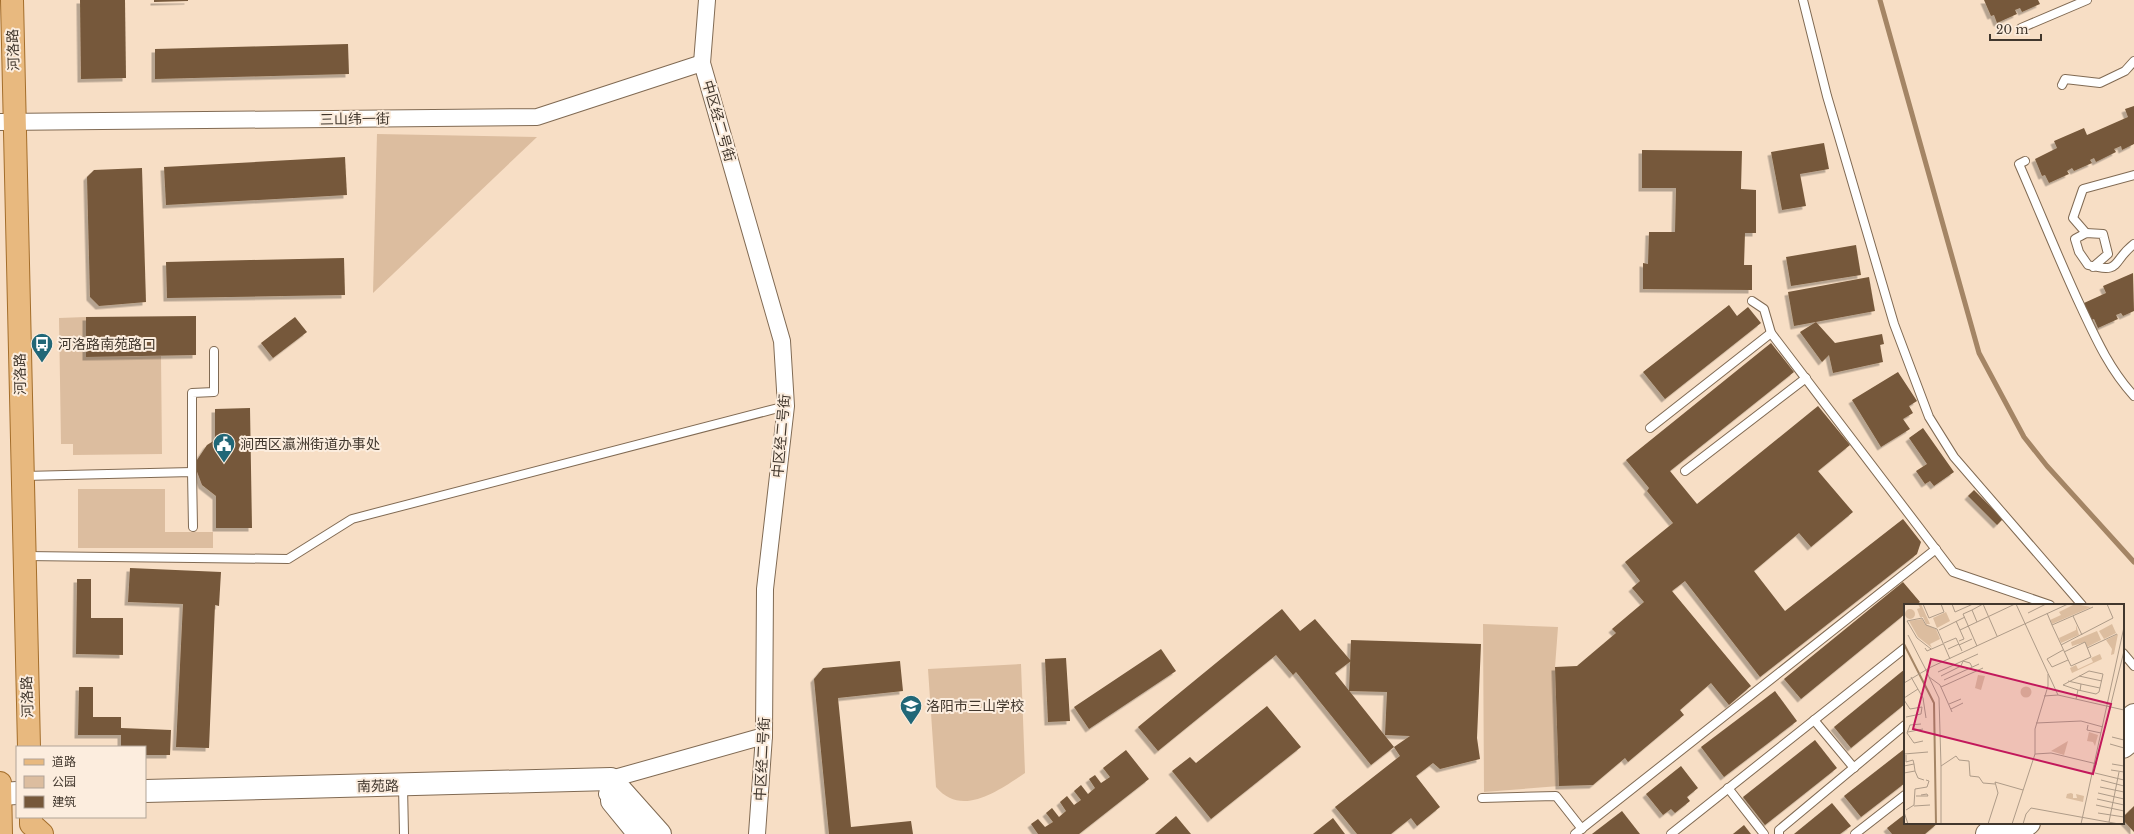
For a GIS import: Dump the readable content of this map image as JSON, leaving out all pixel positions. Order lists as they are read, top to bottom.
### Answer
{
  "streets": {
    "main road": ["河洛路"],
    "street": ["三山纬一街", "中区经二号街", "南苑路"]
  },
  "crossings": [
    ["河洛路", "三山纬一街"],
    ["三山纬一街", "中区经二号街"]
  ],
  "places": {
    "bus stop": ["河洛路南苑路口"],
    "public building": ["涧西区瀛洲街道办事处"],
    "school or university": ["洛阳市三山学校"]
  },
  "legend": ["道路", "公园", "建筑"],
  "scale_bar": "20 m"
}
